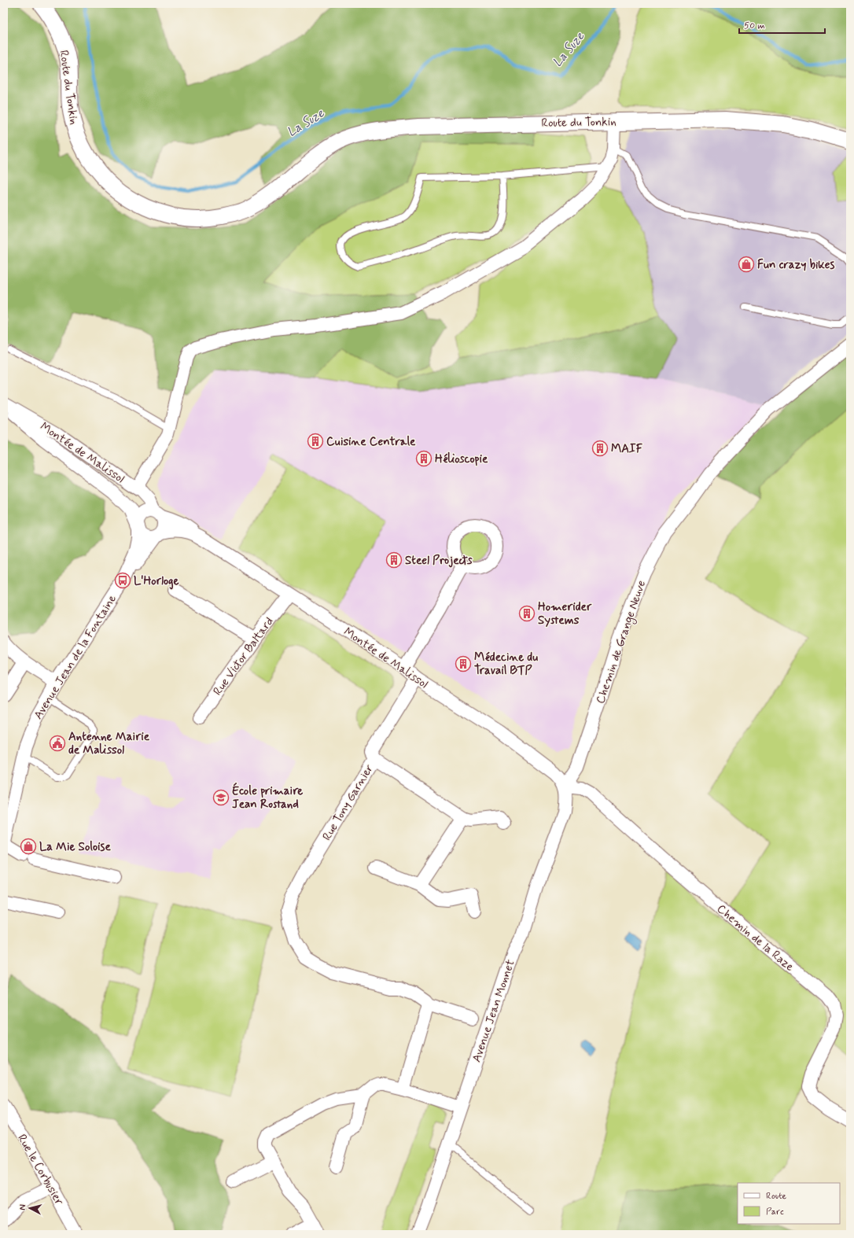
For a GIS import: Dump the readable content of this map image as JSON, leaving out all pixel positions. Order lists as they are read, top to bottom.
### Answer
{
  "streets": {
    "street": [
      "Route du Tonkin",
      "Montée de Malissol",
      "Chemin de Grange Neuve",
      "Rue Victor Baltard",
      "Avenue Jean de la Fontaine",
      "Rue Tony Garnier",
      "Chemin de la Raze",
      "Avenue Jean Monnet",
      "Rue le Corbusier"
    ]
  },
  "crossings": [
    ["Montée de Malissol", "Chemin de Grange Neuve"],
    ["Montée de Malissol", "Rue Victor Baltard"],
    ["Montée de Malissol", "Avenue Jean de la Fontaine"],
    ["Montée de Malissol", "Rue Tony Garnier"],
    ["Montée de Malissol", "Chemin de la Raze"],
    ["Montée de Malissol", "Avenue Jean Monnet"],
    ["Chemin de Grange Neuve", "Chemin de la Raze"],
    ["Chemin de Grange Neuve", "Avenue Jean Monnet"],
    ["Chemin de la Raze", "Avenue Jean Monnet"]
  ],
  "water": ["La Suze"],
  "places": {
    "shop": ["Fun crazy bikes", "La Mie Soloise"],
    "building": [
      "Cuisine Centrale",
      "MAIF",
      "Hélioscopie",
      "Steel Projects",
      "Homerider Systems",
      "Médecine du Travail BTP"
    ],
    "bus stop": ["L'Horloge"],
    "public building": ["Antenne Mairie de Malissol"],
    "school or university": ["École primaire Jean Rostand"]
  },
  "legend": ["Route", "Parc"],
  "scale_bar": "50 m",
  "north": "left"
}
